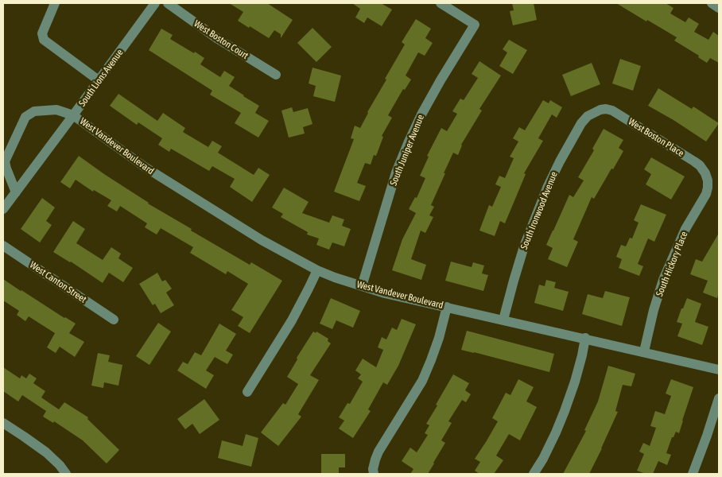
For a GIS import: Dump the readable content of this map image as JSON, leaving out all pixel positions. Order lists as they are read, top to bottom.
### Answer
{
  "streets": {
    "street": [
      "West Boston Court",
      "South Lions Avenue",
      "West Boston Place",
      "West Vandever Boulevard",
      "South Juniper Avenue",
      "South Ironwood Avenue",
      "South Hickory Place",
      "West Canton Street"
    ]
  },
  "crossings": [
    ["South Lions Avenue", "West Vandever Boulevard"],
    ["West Boston Place", "South Ironwood Avenue"],
    ["West Boston Place", "South Hickory Place"],
    ["West Vandever Boulevard", "South Juniper Avenue"],
    ["West Vandever Boulevard", "South Ironwood Avenue"],
    ["West Vandever Boulevard", "South Hickory Place"]
  ]
}
